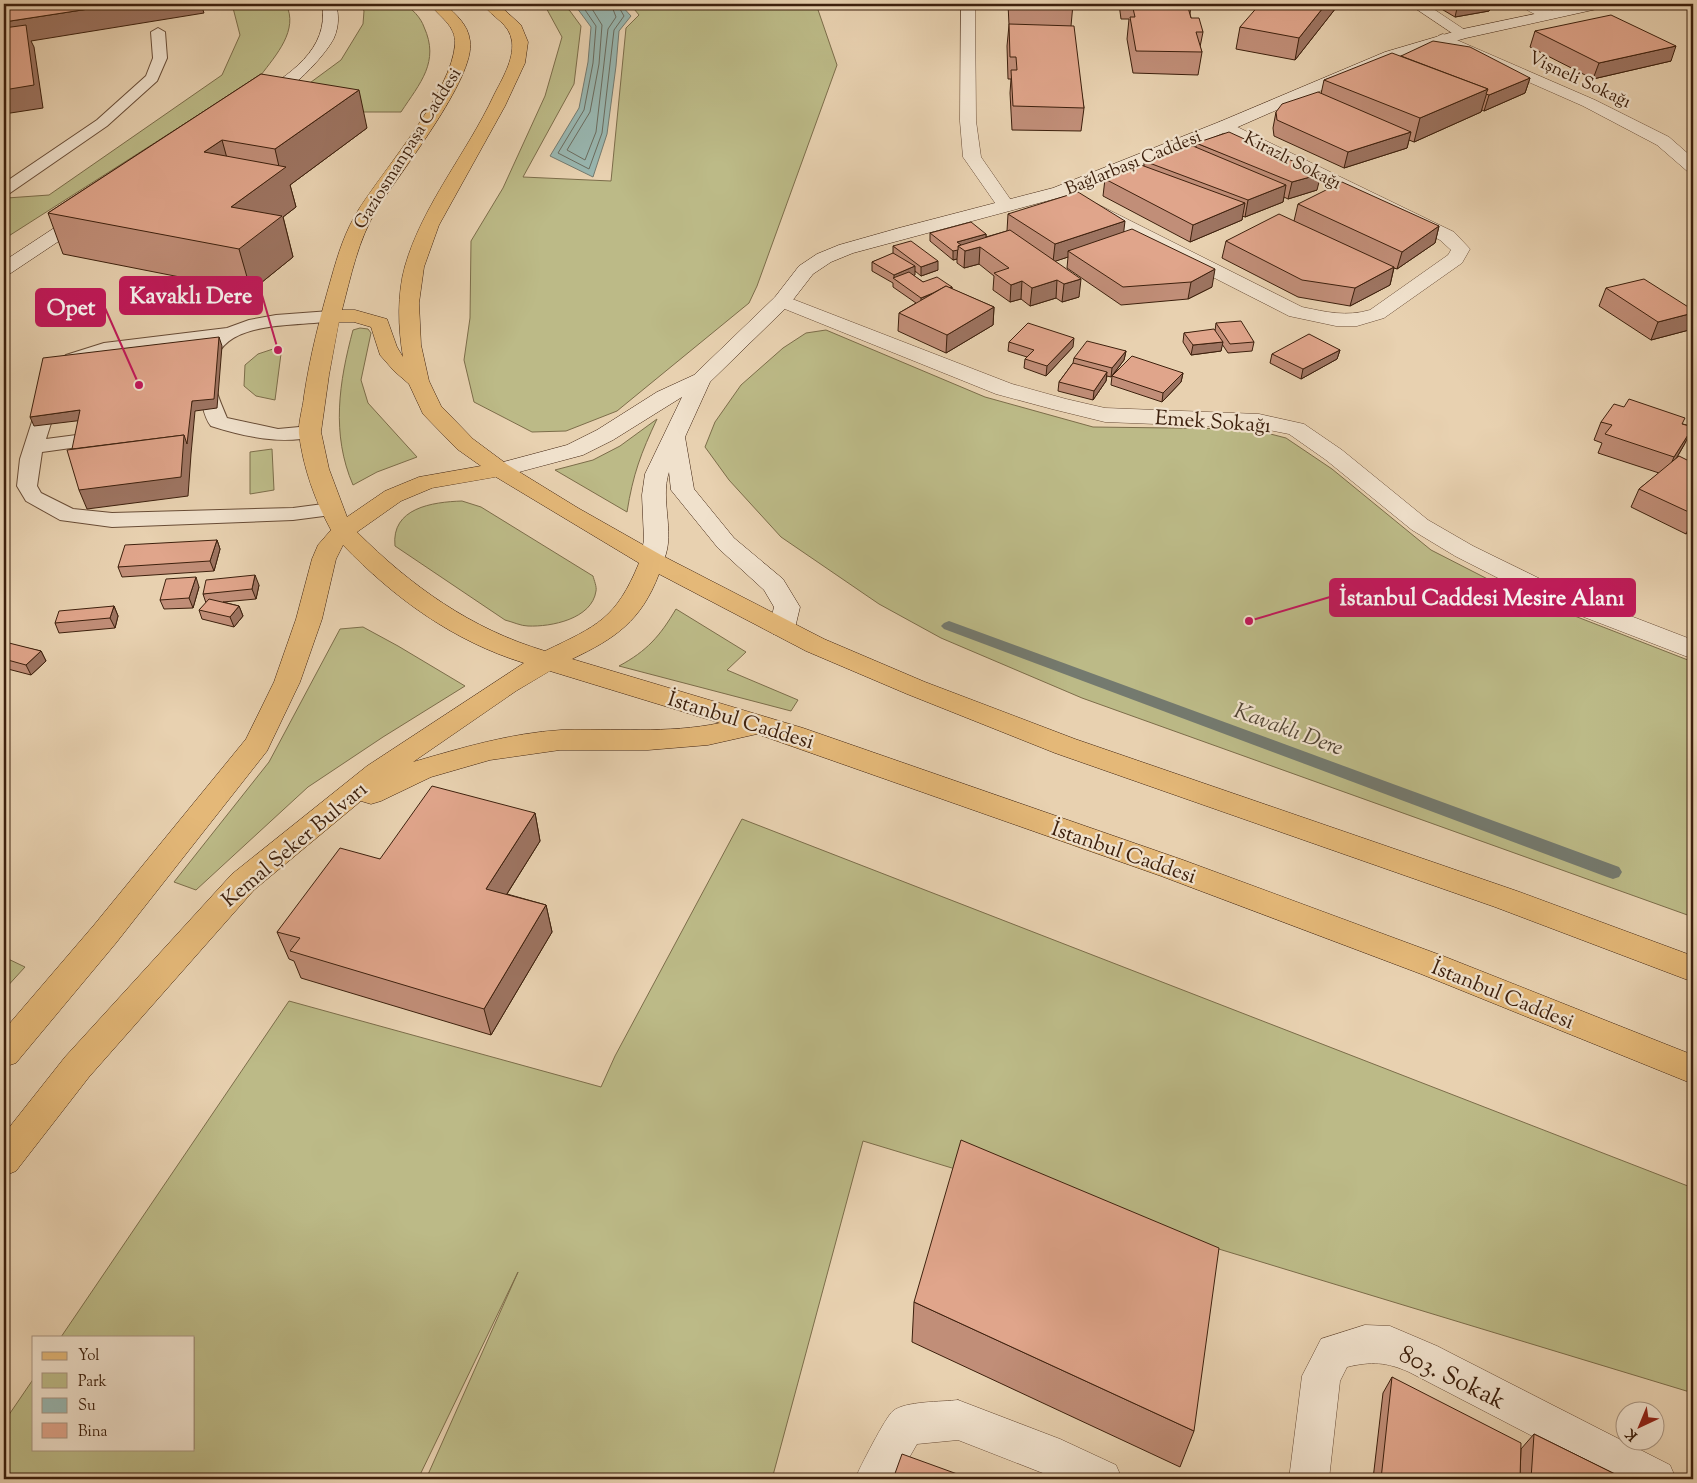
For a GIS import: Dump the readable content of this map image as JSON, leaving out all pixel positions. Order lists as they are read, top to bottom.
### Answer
{
  "streets": {
    "main road": ["Gaziosmanpaşa Caddesi", "İstanbul Caddesi", "Kemal Şeker Bulvarı"],
    "street": [
      "Vişneli Sokağı",
      "Kirazlı Sokağı",
      "Bağlarbaşı Caddesi",
      "Emek Sokağı",
      "803. Sokak"
    ]
  },
  "crossings": [
    ["Vişneli Sokağı", "Bağlarbaşı Caddesi"],
    ["Gaziosmanpaşa Caddesi", "İstanbul Caddesi"],
    ["Kirazlı Sokağı", "Bağlarbaşı Caddesi"],
    ["Bağlarbaşı Caddesi", "Emek Sokağı"],
    ["İstanbul Caddesi", "Kemal Şeker Bulvarı"]
  ],
  "water": ["Kavaklı Dere"],
  "places": ["Kavaklı Dere", "Opet", "İstanbul Caddesi Mesire Alanı"],
  "legend": [
    "Yol",
    "Park",
    "Su",
    "Bina"
  ],
  "north": "bottom left"
}
